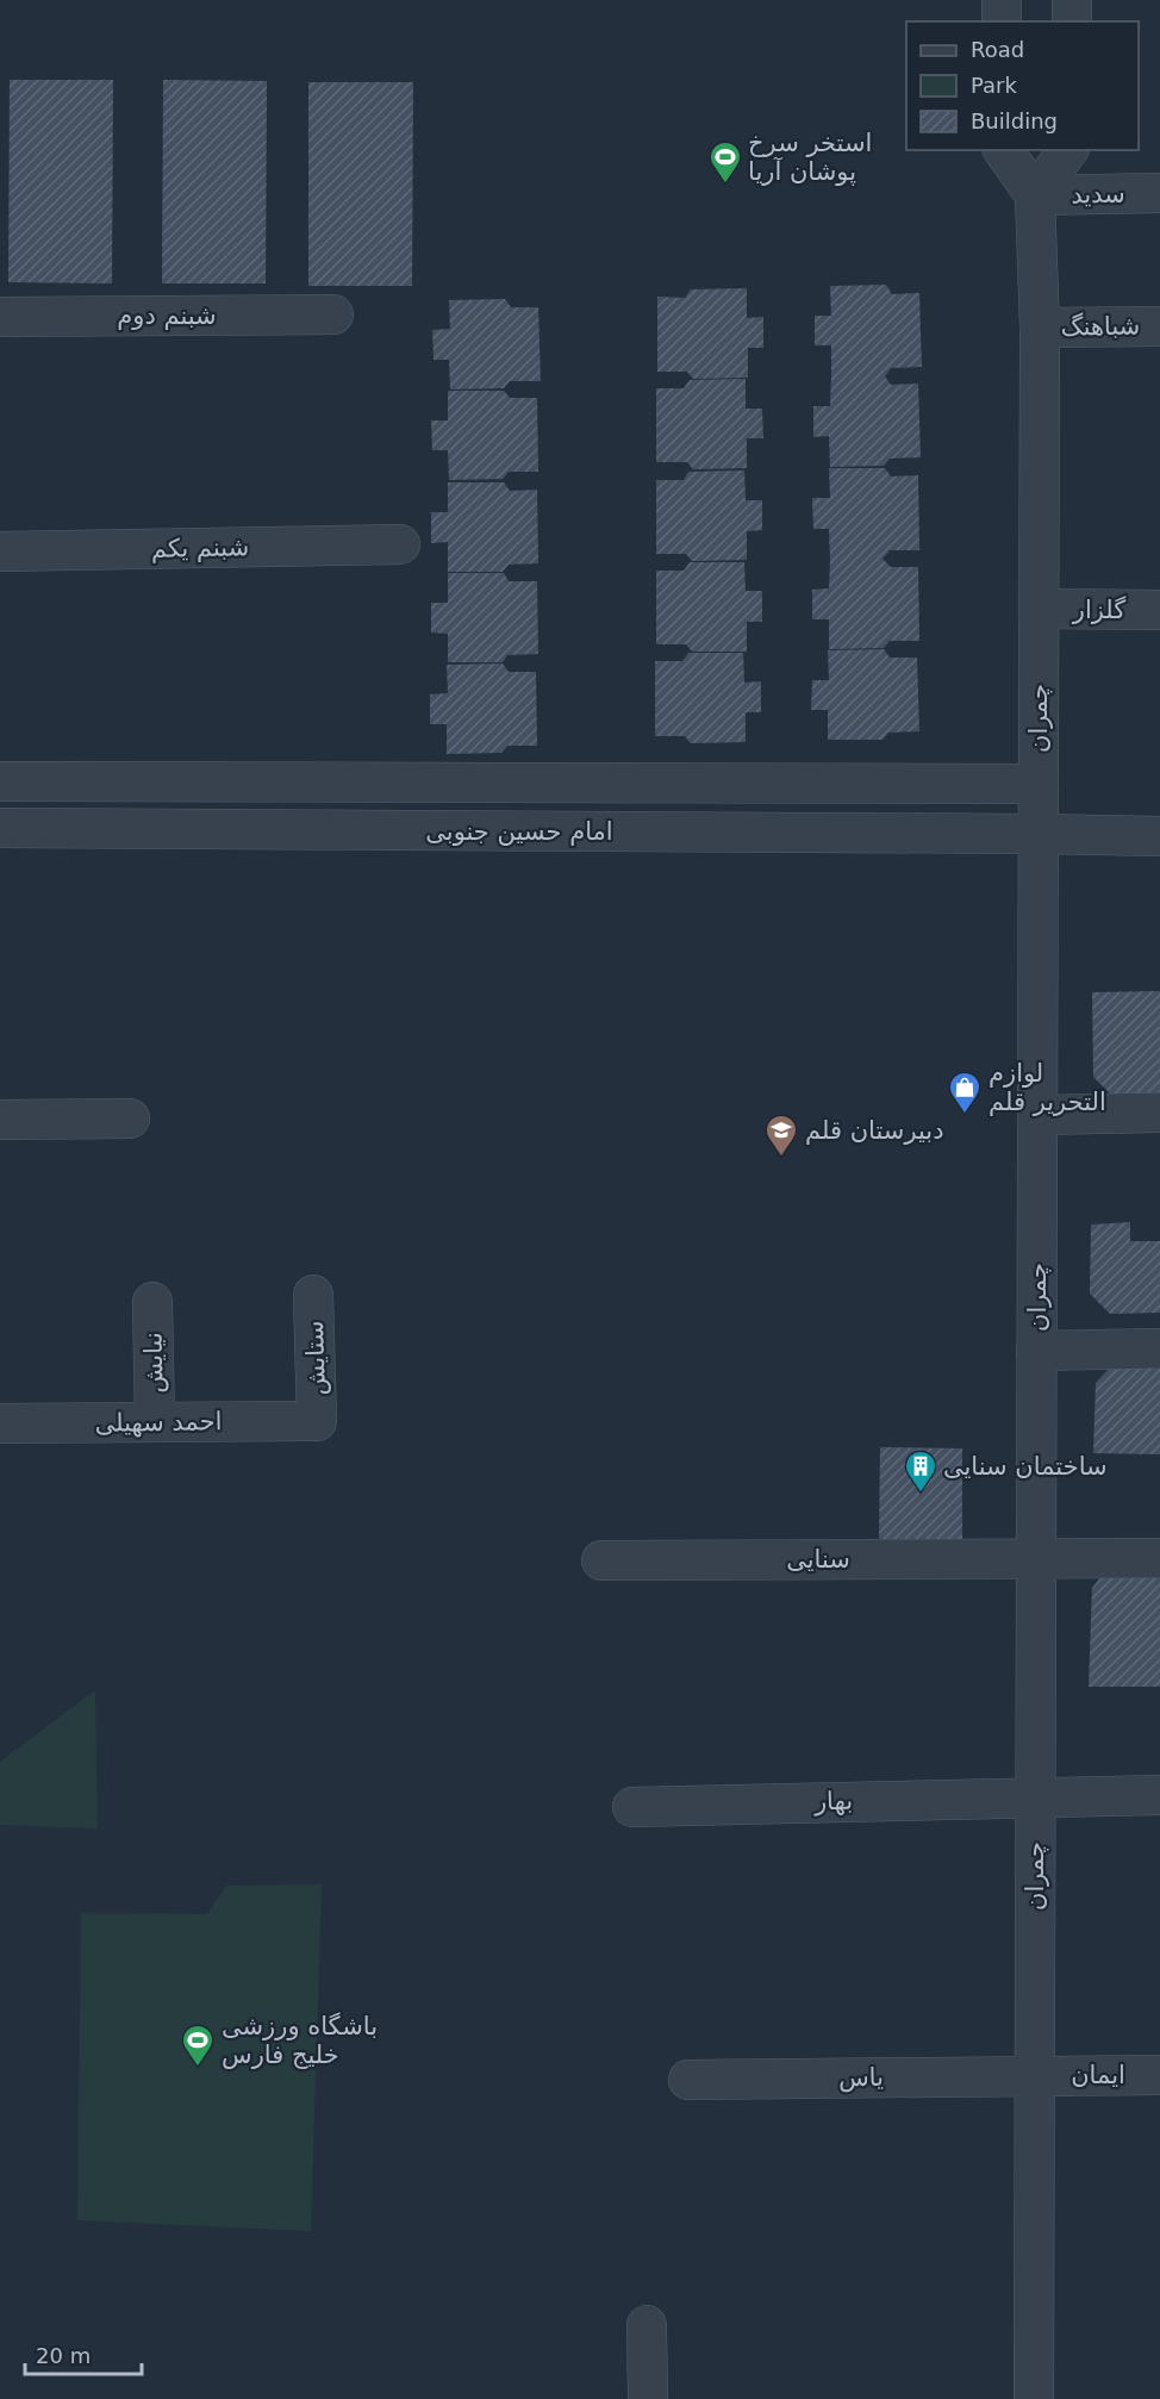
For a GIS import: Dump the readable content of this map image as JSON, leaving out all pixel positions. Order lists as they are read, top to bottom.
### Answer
{
  "streets": {
    "street": [
      "سدید",
      "شبنم دوم",
      "شباهنگ",
      "شبنم یکم",
      "گلزار",
      "چمران",
      "امام حسین جنوبی",
      "ستایش",
      "نیایش",
      "احمد سهیلی",
      "سنایی",
      "بهار",
      "ایمان",
      "یاس"
    ]
  },
  "crossings": [
    ["سدید", "چمران"],
    ["شباهنگ", "چمران"],
    ["گلزار", "چمران"],
    ["چمران", "امام حسین جنوبی"],
    ["چمران", "سنایی"],
    ["چمران", "بهار"],
    ["چمران", "ایمان"],
    ["چمران", "یاس"],
    ["ستایش", "احمد سهیلی"],
    ["نیایش", "احمد سهیلی"],
    ["ایمان", "یاس"]
  ],
  "places": {
    "sports": ["استخر سرخ پوشان آریا", "باشگاه ورزشی خلیج فارس"],
    "shop": ["لوازم التحریر قلم"],
    "school or university": ["دبیرستان قلم"],
    "building": ["ساختمان سنایی"]
  },
  "legend": ["Road", "Park", "Building"],
  "scale_bar": "20 m"
}
